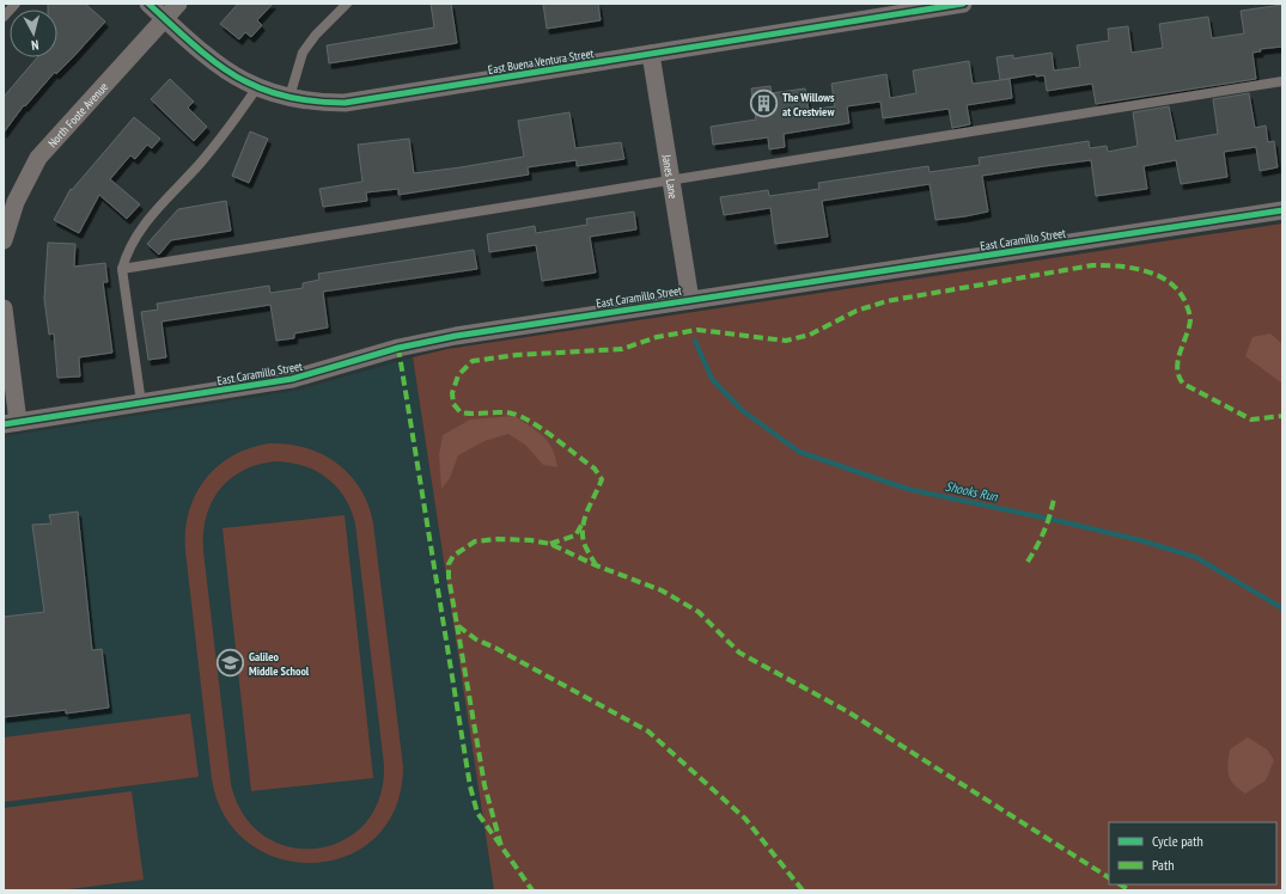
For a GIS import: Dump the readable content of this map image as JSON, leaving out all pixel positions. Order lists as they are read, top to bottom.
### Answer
{
  "streets": {
    "street": [
      "East Buena Ventura Street",
      "North Foote Avenue",
      "Janes Lane",
      "East Caramillo Street"
    ]
  },
  "crossings": [
    ["East Buena Ventura Street", "North Foote Avenue"],
    ["East Buena Ventura Street", "Janes Lane"],
    ["Janes Lane", "East Caramillo Street"]
  ],
  "water": ["Shooks Run"],
  "places": {
    "building": ["The Willows at Crestview"],
    "school or university": ["Galileo Middle School"]
  },
  "legend": ["Cycle path", "Path"],
  "north": "bottom"
}
